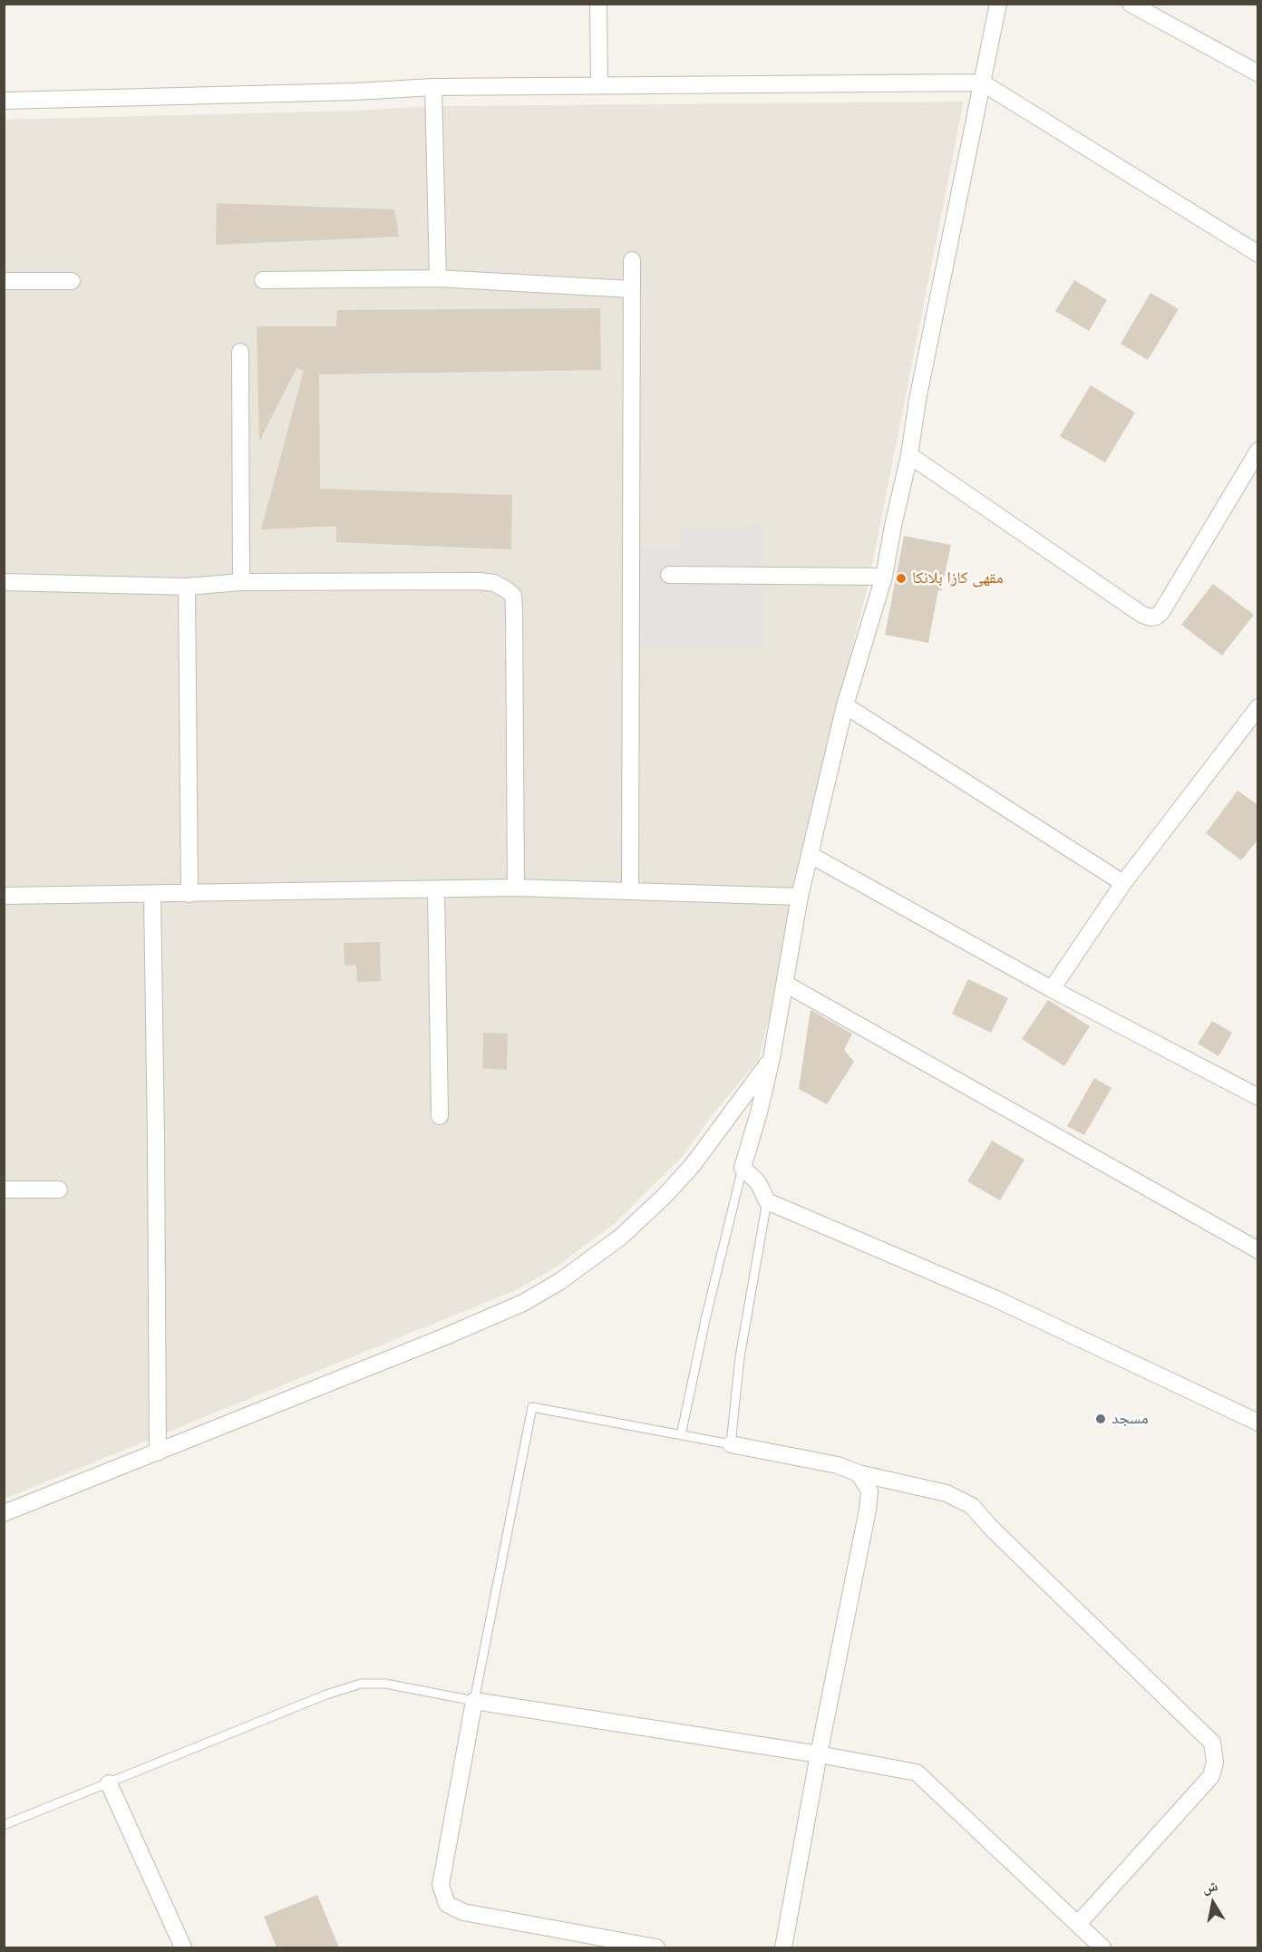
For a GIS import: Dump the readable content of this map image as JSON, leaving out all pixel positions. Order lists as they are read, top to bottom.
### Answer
{
  "places": ["مقهى كازا بلانكا", "مسجد"],
  "north": "top"
}
